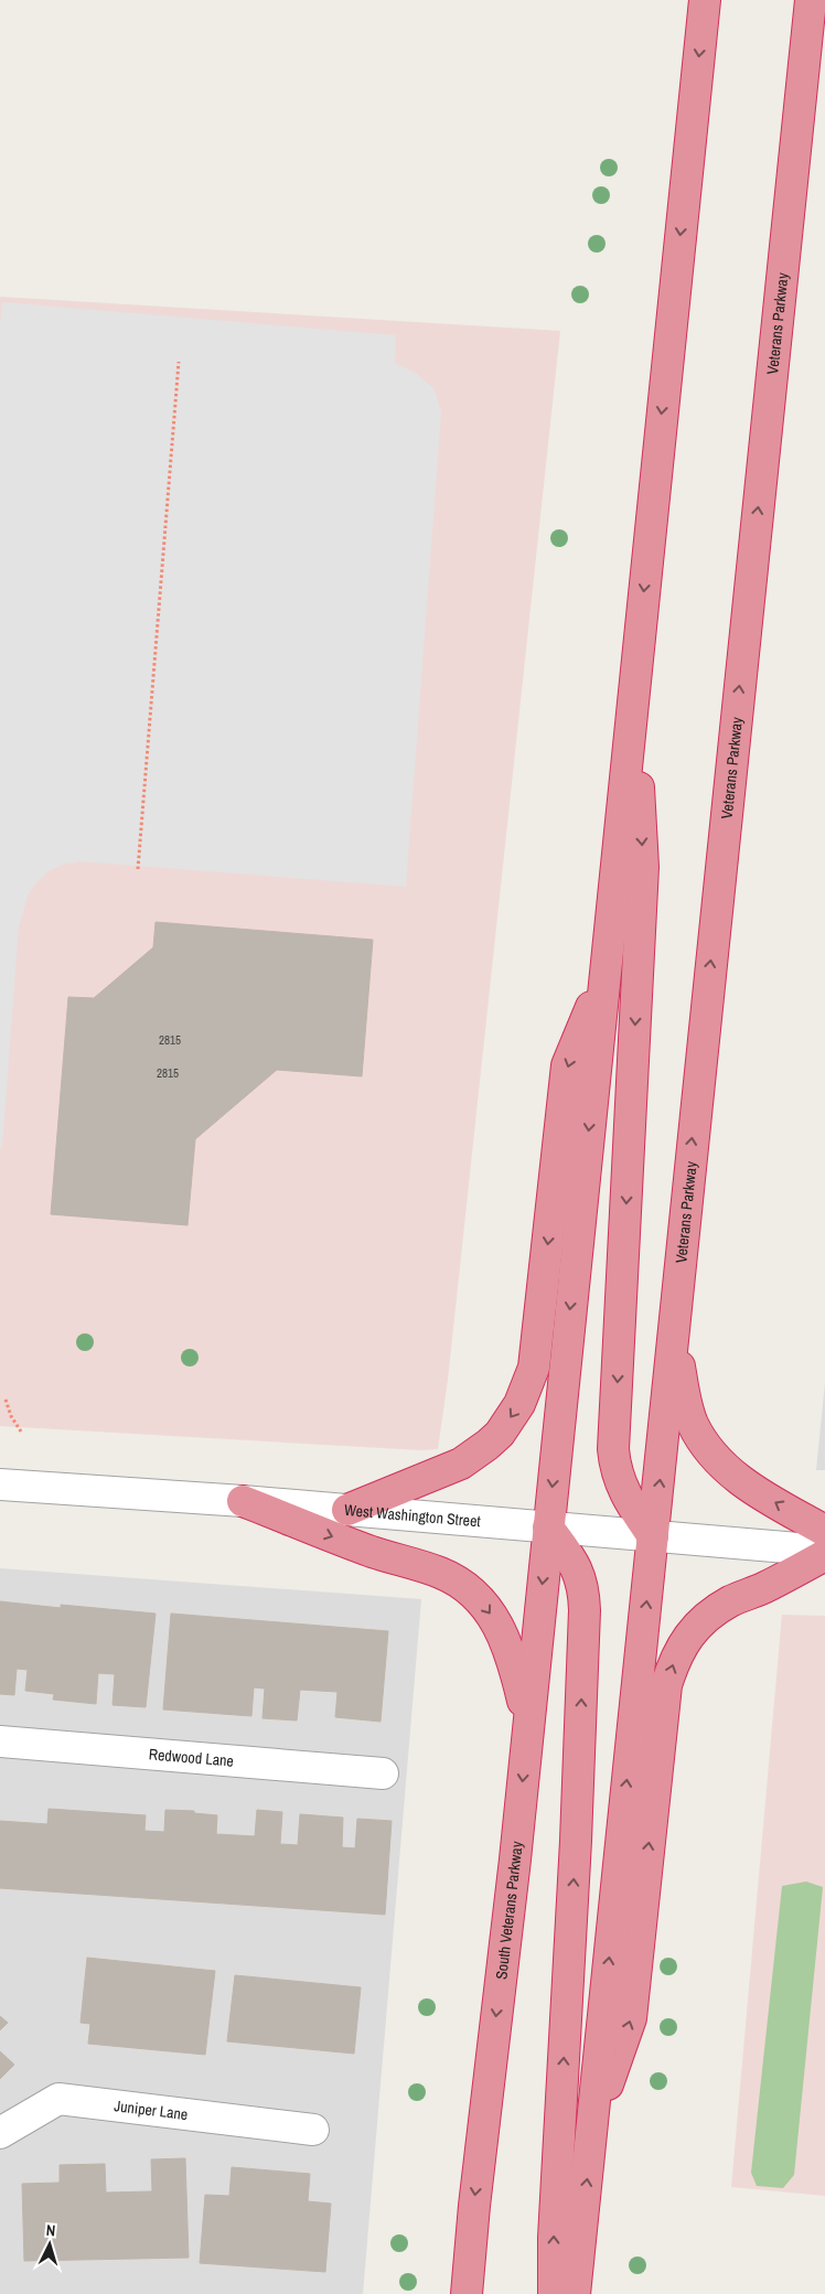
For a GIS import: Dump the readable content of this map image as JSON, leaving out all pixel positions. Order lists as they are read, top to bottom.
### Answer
{
  "streets": {
    "highway": ["Veterans Parkway", "South Veterans Parkway"],
    "street": ["West Washington Street", "Redwood Lane", "Juniper Lane"]
  },
  "crossings": [
    ["Veterans Parkway", "West Washington Street"],
    ["West Washington Street", "South Veterans Parkway"]
  ],
  "house_numbers": ["2815", "2815"],
  "north": "top"
}
